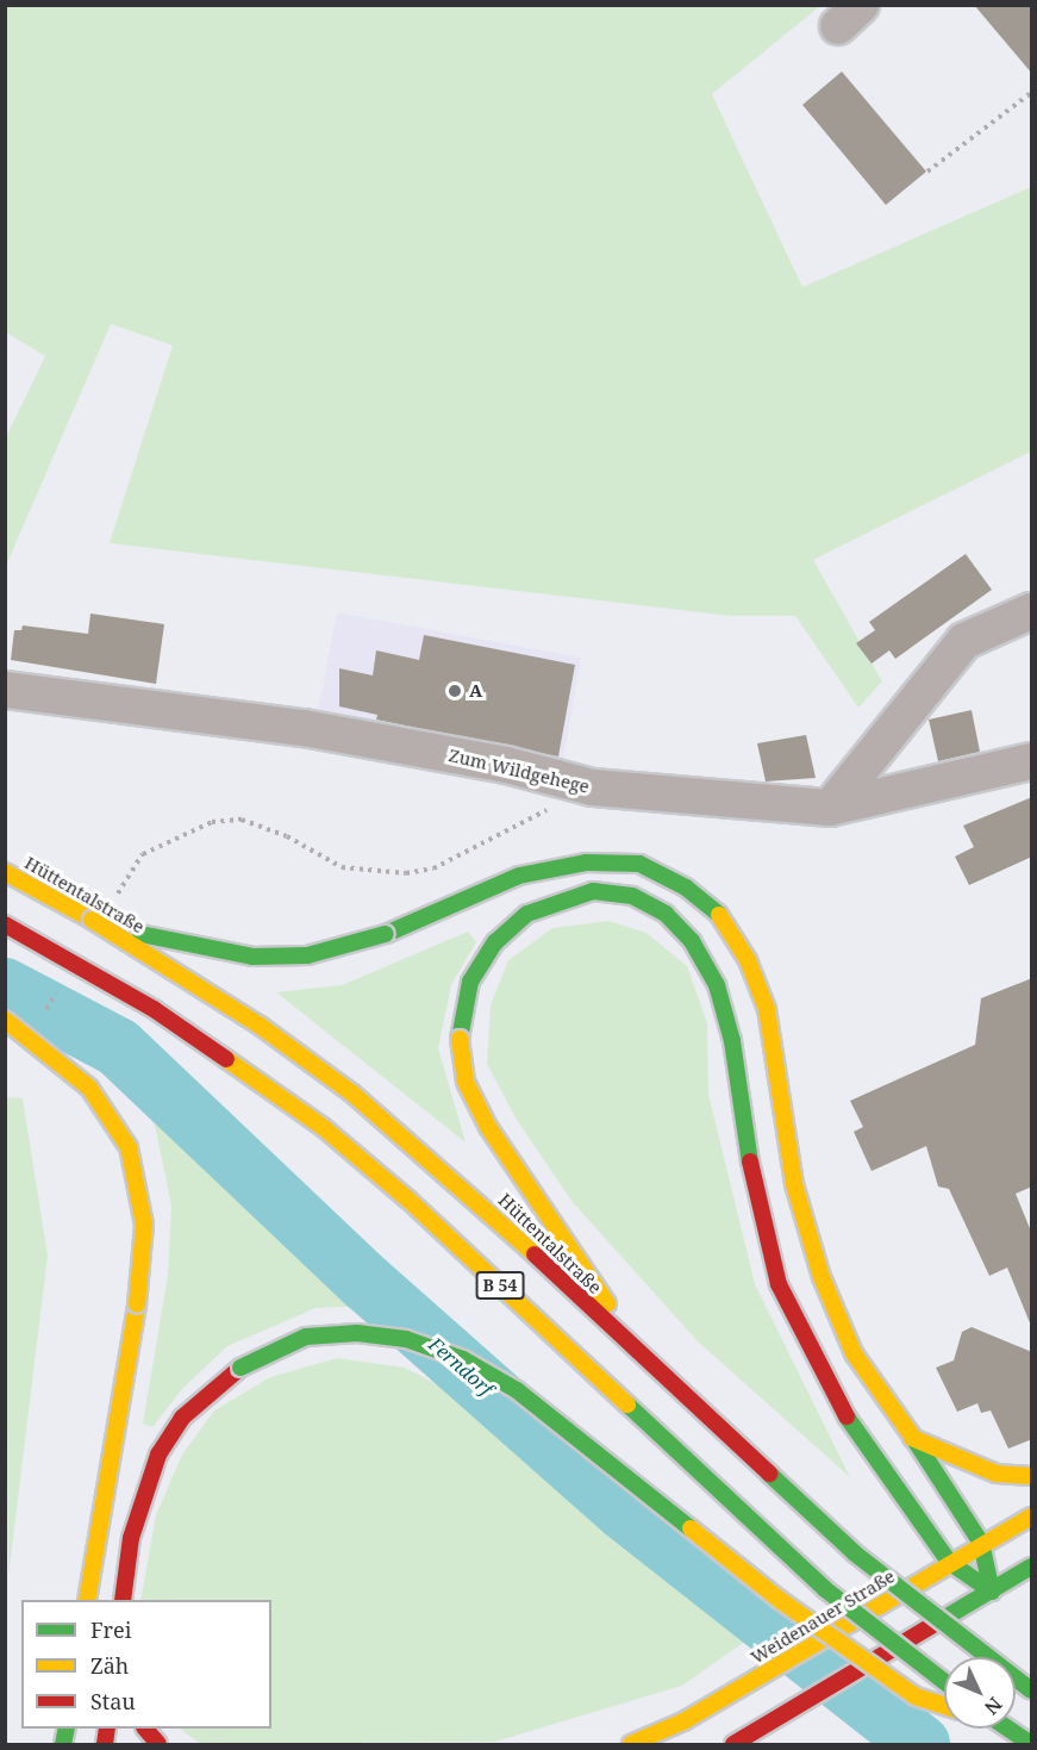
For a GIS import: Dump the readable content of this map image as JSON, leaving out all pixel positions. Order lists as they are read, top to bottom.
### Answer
{
  "streets": {
    "main road": ["Hüttentalstraße", "B 54", "Weidenauer Straße"],
    "street": ["Zum Wildgehege"]
  },
  "water": ["Ferndorf"],
  "places": ["A"],
  "legend": ["Frei", "Zäh", "Stau"],
  "north": "bottom right"
}
